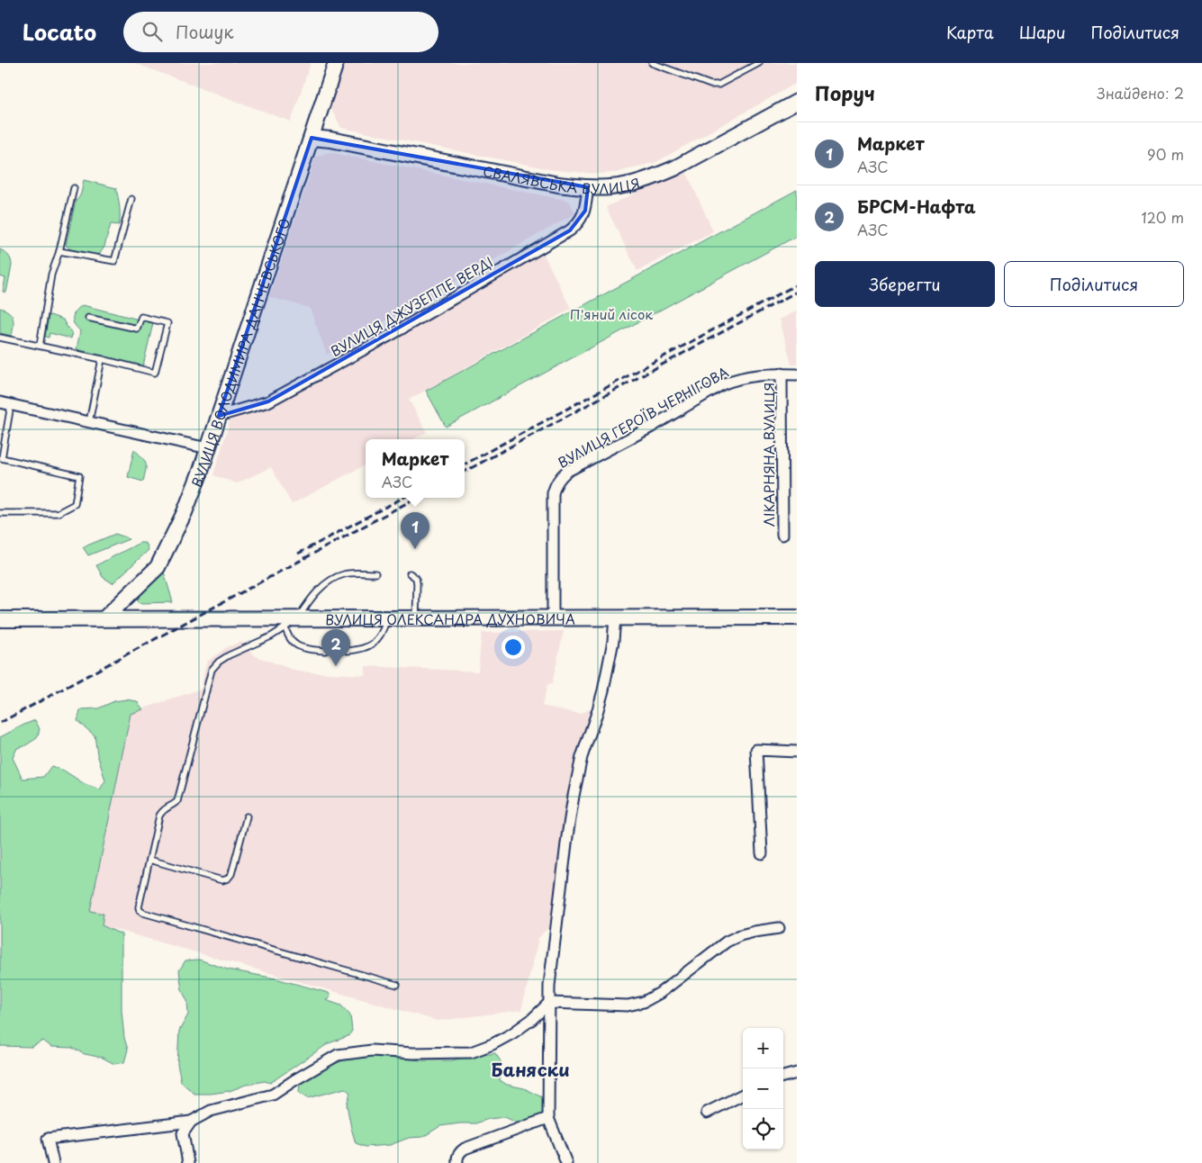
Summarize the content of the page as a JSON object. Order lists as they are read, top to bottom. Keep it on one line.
{"streets":{"street":["СВАЛЯВСЬКА ВУЛИЦЯ","ВУЛИЦЯ ДЖУЗЕППЕ ВЕРДІ","ВУЛИЦЯ ВОЛОДИМИРА ДАНЧЕВСЬКОГО","ВУЛИЦЯ ГЕРОЇВ ЧЕРНІГОВА","ЛІКАРНЯНА ВУЛИЦЯ","ВУЛИЦЯ ОЛЕКСАНДРА ДУХНОВИЧА"]},"crossings":[["СВАЛЯВСЬКА ВУЛИЦЯ","ВУЛИЦЯ ДЖУЗЕППЕ ВЕРДІ"],["СВАЛЯВСЬКА ВУЛИЦЯ","ВУЛИЦЯ ВОЛОДИМИРА ДАНЧЕВСЬКОГО"],["ВУЛИЦЯ ДЖУЗЕППЕ ВЕРДІ","ВУЛИЦЯ ВОЛОДИМИРА ДАНЧЕВСЬКОГО"],["ВУЛИЦЯ ВОЛОДИМИРА ДАНЧЕВСЬКОГО","ВУЛИЦЯ ОЛЕКСАНДРА ДУХНОВИЧА"],["ВУЛИЦЯ ГЕРОЇВ ЧЕРНІГОВА","ЛІКАРНЯНА ВУЛИЦЯ"],["ВУЛИЦЯ ГЕРОЇВ ЧЕРНІГОВА","ВУЛИЦЯ ОЛЕКСАНДРА ДУХНОВИЧА"]],"districts":["Баняски"],"parks":["П'яний лісок"],"page":{"header":"Locato","search":"Пошук","nav":["Карта","Шари","Поділитися"],"heading":["Поруч","Знайдено: 2"],"list":[{"mark":"1","name":"Маркет","note":"АЗС","value":"90 m"},{"mark":"2","name":"БРСМ-Нафта","note":"АЗС","value":"120 m"}],"buttons":["Зберегти","Поділитися"],"popup":["Маркет","АЗС"],"pins":["1","2"],"map_buttons":["+","−"]}}
